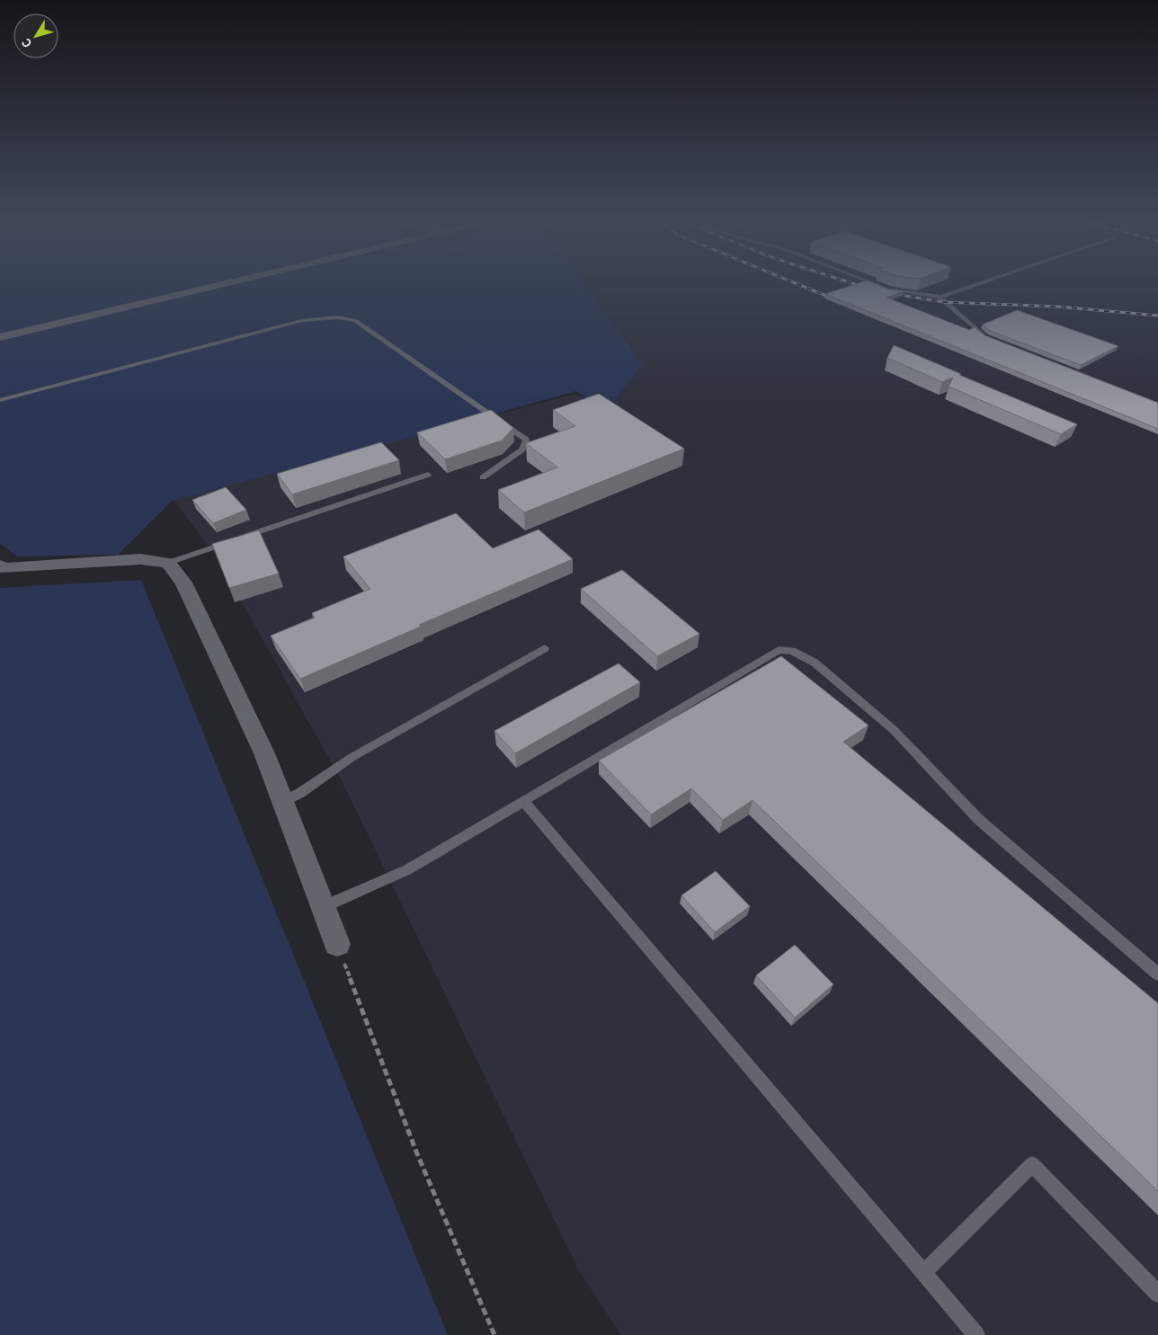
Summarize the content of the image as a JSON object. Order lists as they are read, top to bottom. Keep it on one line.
{"north":"bottom left"}
